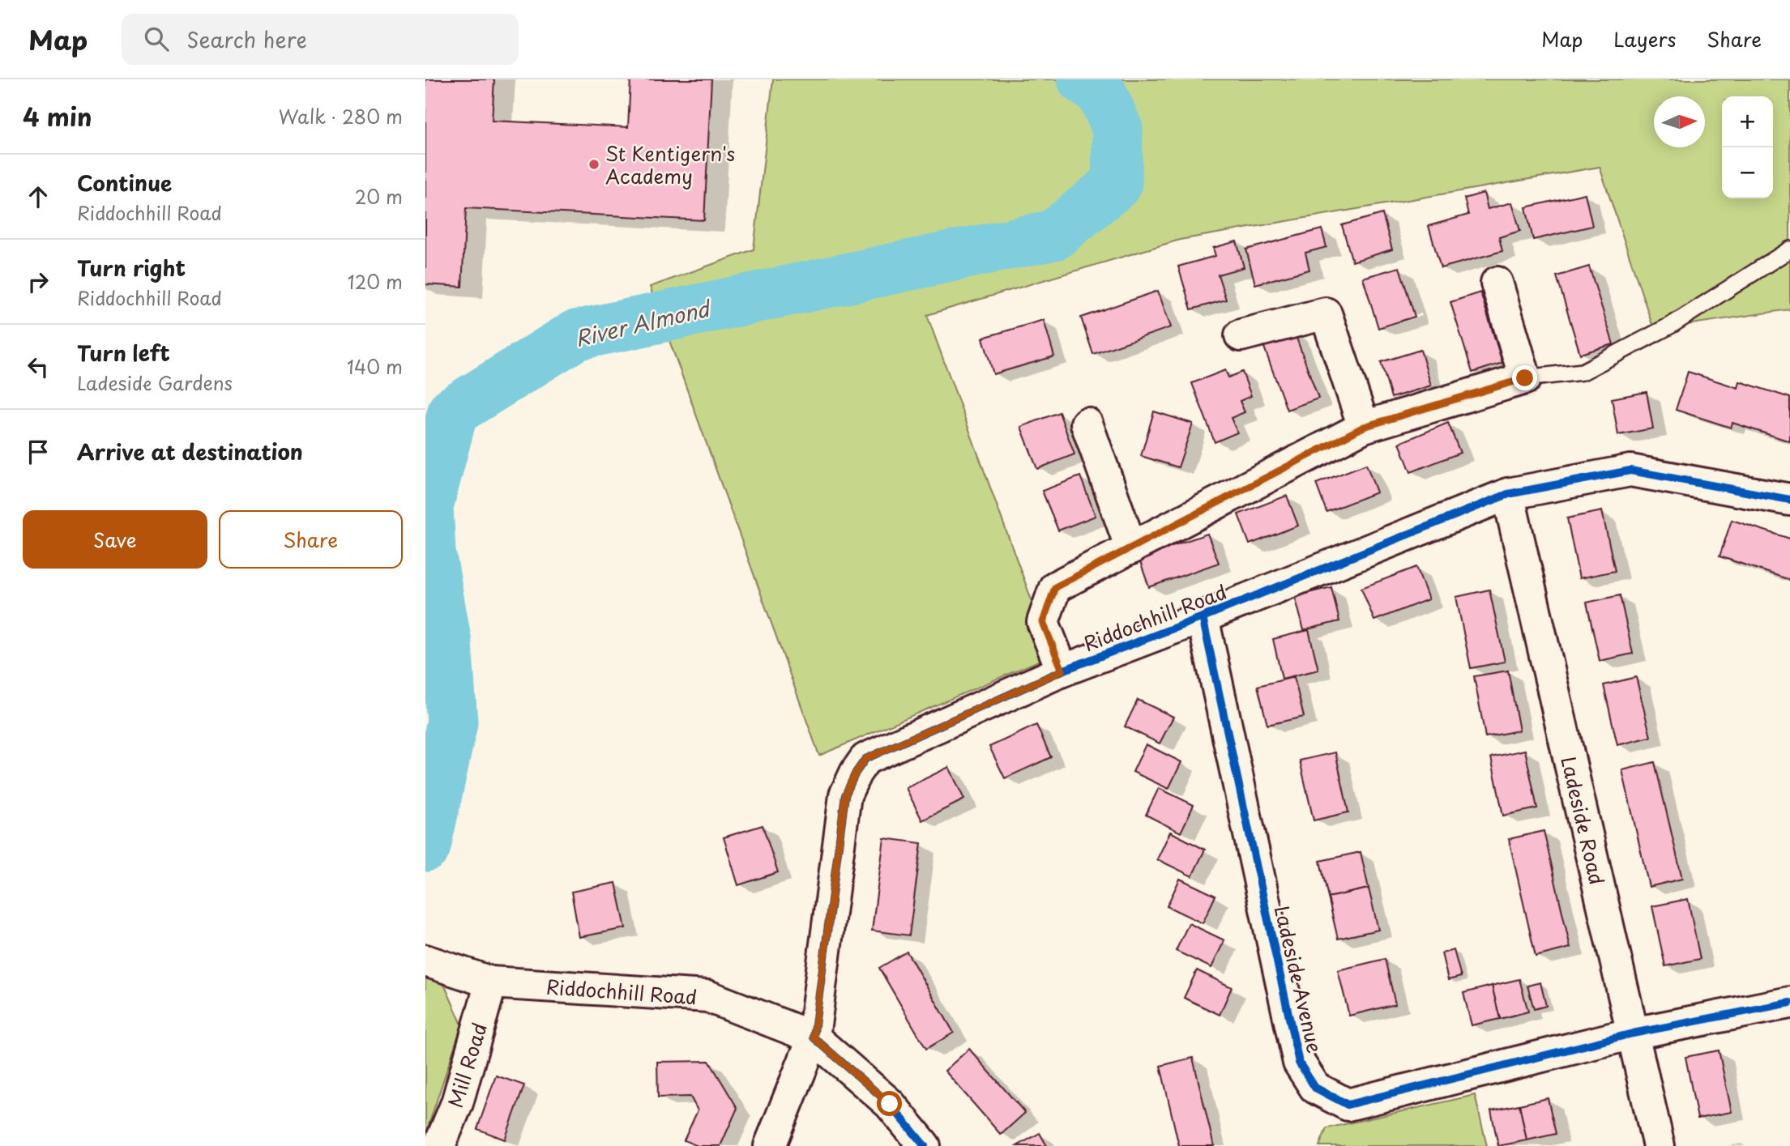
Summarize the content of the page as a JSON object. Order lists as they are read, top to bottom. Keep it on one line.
{"streets":{"street":["Riddochhill Road","Ladeside Road","Ladeside Avenue","Mill Road"]},"crossings":[["Riddochhill Road","Ladeside Road"],["Riddochhill Road","Ladeside Avenue"],["Riddochhill Road","Mill Road"],["Ladeside Road","Ladeside Avenue"]],"water":["River Almond"],"places":["St Kentigern's Academy"],"north":"right","page":{"header":"Map","search":"Search here","nav":["Map","Layers","Share"],"heading":["4 min","Walk · 280 m"],"map_buttons":["+","−"],"list":[["Continue","Riddochhill Road","20 m"],["Turn right","Riddochhill Road","120 m"],["Turn left","Ladeside Gardens","140 m"],"Arrive at destination"],"buttons":["Save","Share"]}}
